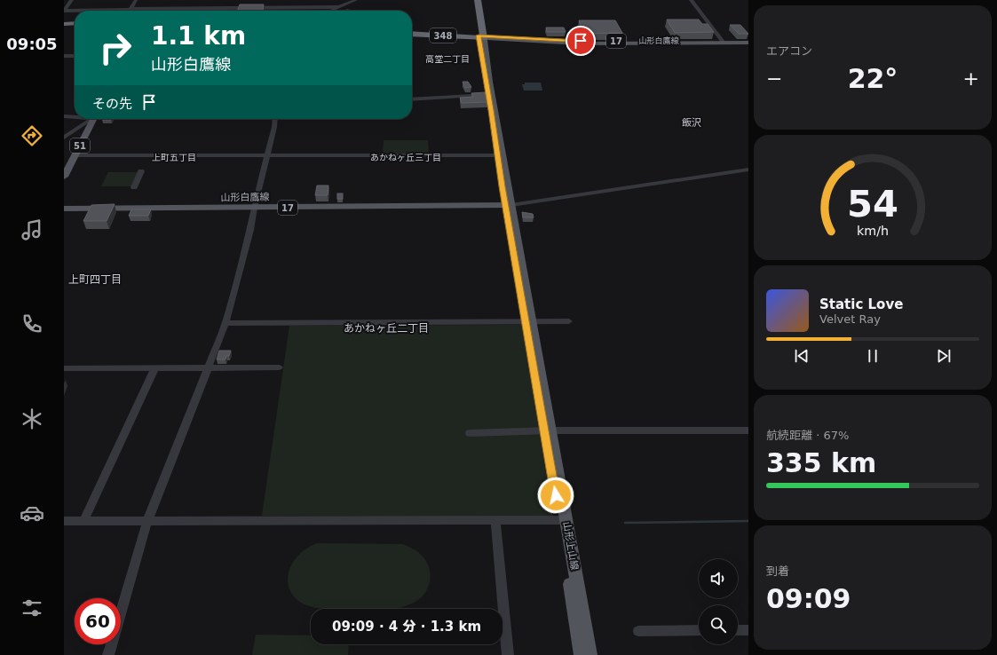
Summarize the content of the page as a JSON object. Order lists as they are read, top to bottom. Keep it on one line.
{"streets":{"highway":["348"],"main road":["17","山形白鷹線","51","山形上山線"]},"crossings":[["348","山形白鷹線"],["348","山形上山線"],["山形白鷹線","山形上山線"]],"districts":["高堂二丁目","飯沢","上町五丁目","あかねヶ丘三丁目","上町四丁目","あかねヶ丘二丁目"],"page":{"tabs":"09:05","tile":["エアコン",["航続距離 · 67%","335 km"],["到着","09:09"]],"turn":["1.1 km","山形白鷹線"],"heat":["−","22°","+"],"then":"その先","song":["Static Love","Velvet Ray"],"limit":"60","trip":"09:09 · 4 分 · 1.3 km","gauge":["54","km/h"]}}
